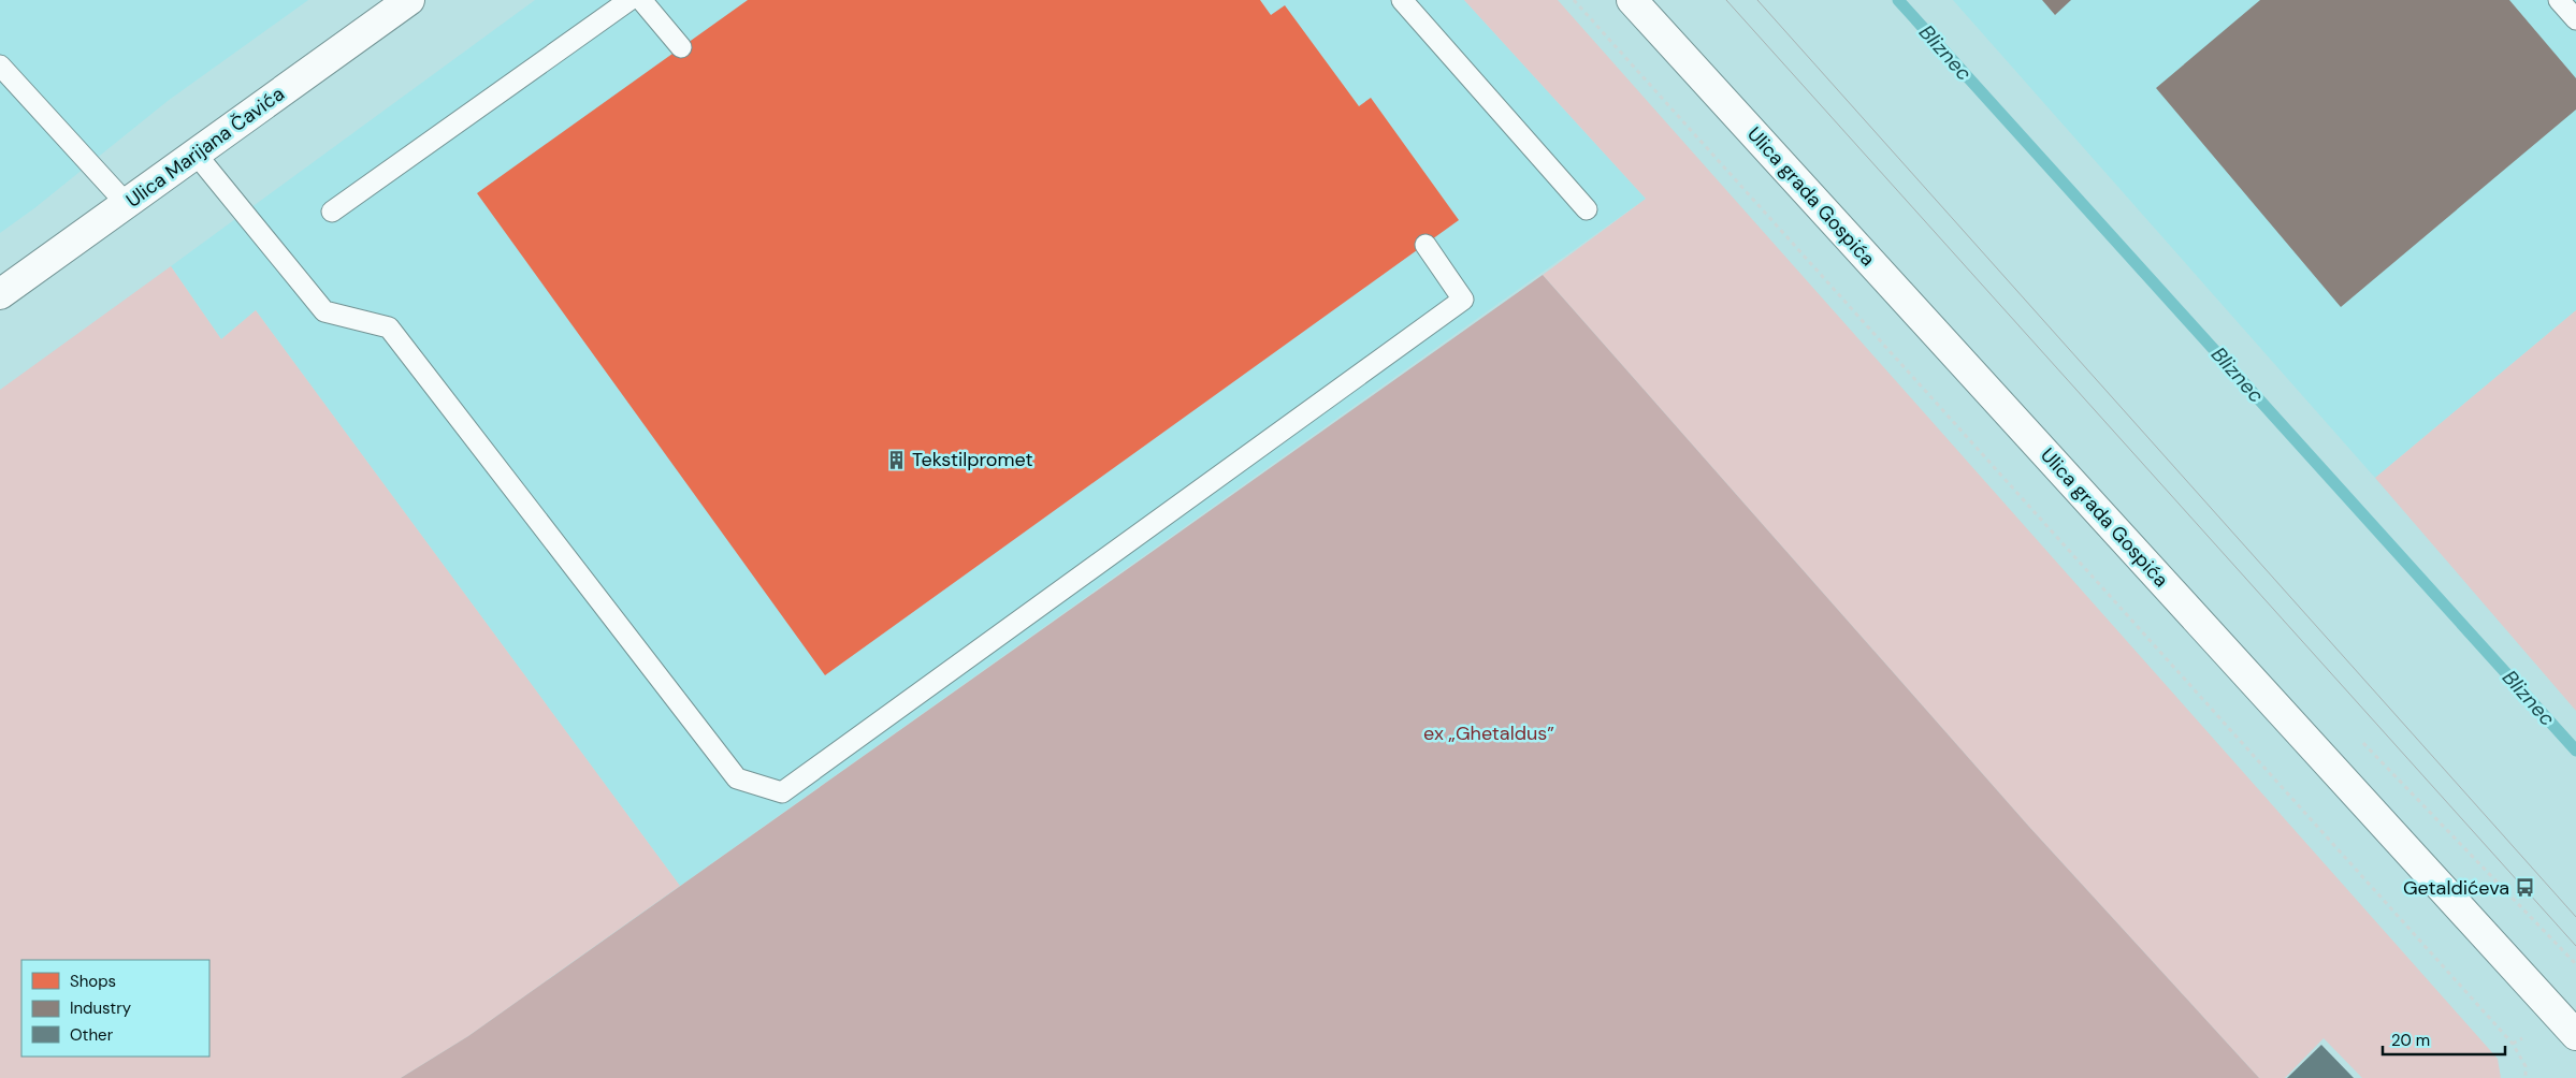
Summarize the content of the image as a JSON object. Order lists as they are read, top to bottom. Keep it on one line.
{"streets":{"street":["Ulica Marijana Čavića","Ulica grada Gospića"]},"water":["Bliznec"],"parks":["ex „Ghetaldus”"],"places":{"building":["Tekstilpromet"],"bus stop":["Getaldićeva"]},"legend":["Shops","Industry","Other"],"scale_bar":"20 m"}
